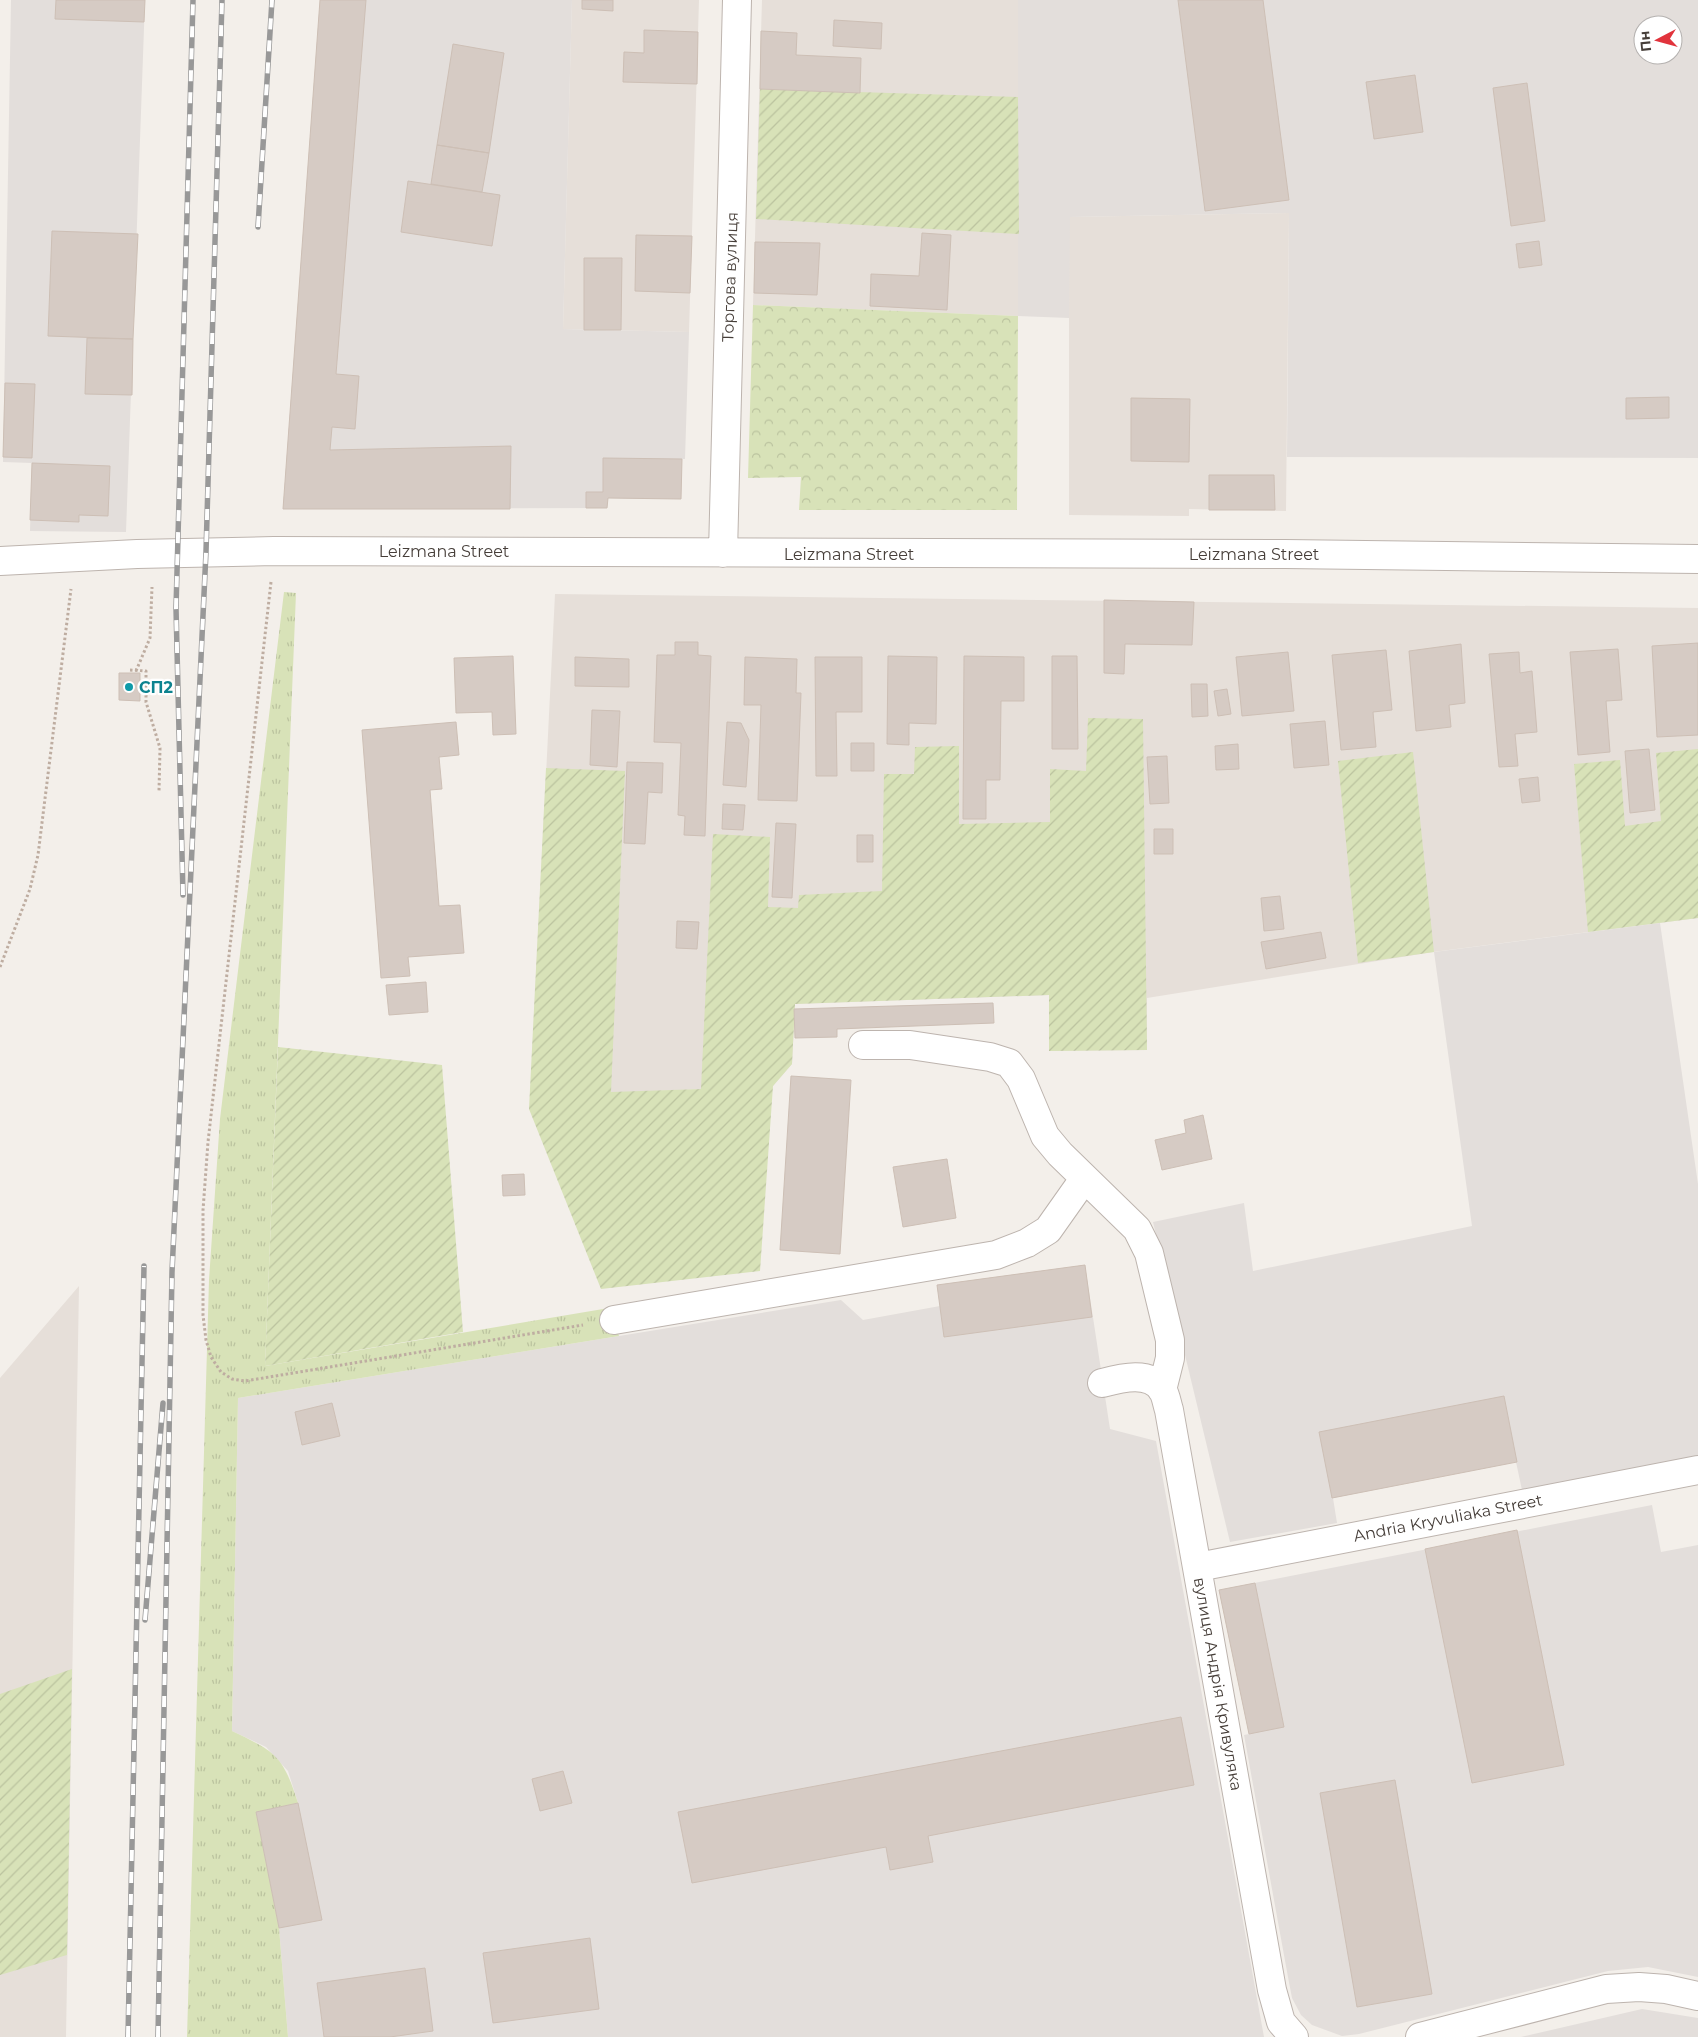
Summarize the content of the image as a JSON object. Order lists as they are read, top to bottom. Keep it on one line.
{"streets":{"street":["Торгова вулиця","Leizmana Street","Andria Kryvuliaka Street","вулиця Андрія Кривуляка"]},"crossings":[["Торгова вулиця","Leizmana Street"],["Andria Kryvuliaka Street","вулиця Андрія Кривуляка"]],"places":["СП2"],"north":"left"}
